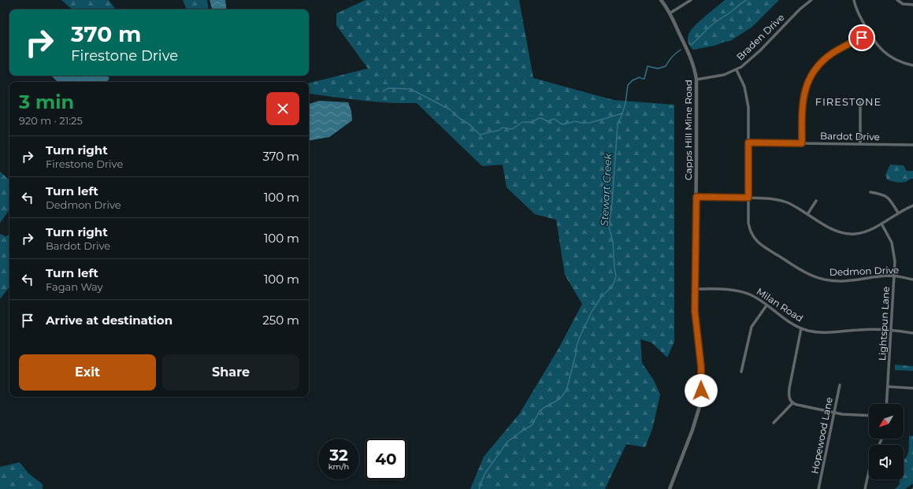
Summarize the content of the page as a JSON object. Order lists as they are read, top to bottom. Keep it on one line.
{"streets":{"street":["Braden Drive","Capps Hill Mine Road","Bardot Drive","Dedmon Drive","Milan Road","Lightspun Lane","Hopewood Lane"]},"crossings":[["Braden Drive","Capps Hill Mine Road"],["Braden Drive","Dedmon Drive"],["Capps Hill Mine Road","Milan Road"],["Bardot Drive","Dedmon Drive"],["Dedmon Drive","Lightspun Lane"],["Milan Road","Lightspun Lane"]],"districts":["FIRESTONE"],"water":["Stewart Creek"],"north":"bottom left","page":{"turn":["370 m","Firestone Drive"],"heading":["3 min","920 m · 21:25"],"list":[{"name":"Turn right","note":"Firestone Drive","value":"370 m"},{"name":"Turn left","note":"Dedmon Drive","value":"100 m"},{"name":"Turn right","note":"Bardot Drive","value":"100 m"},{"name":"Turn left","note":"Fagan Way","value":"100 m"},{"name":"Arrive at destination","value":"250 m"}],"buttons":["Exit","Share"],"speed":"32 km/h","limit":"40"}}
